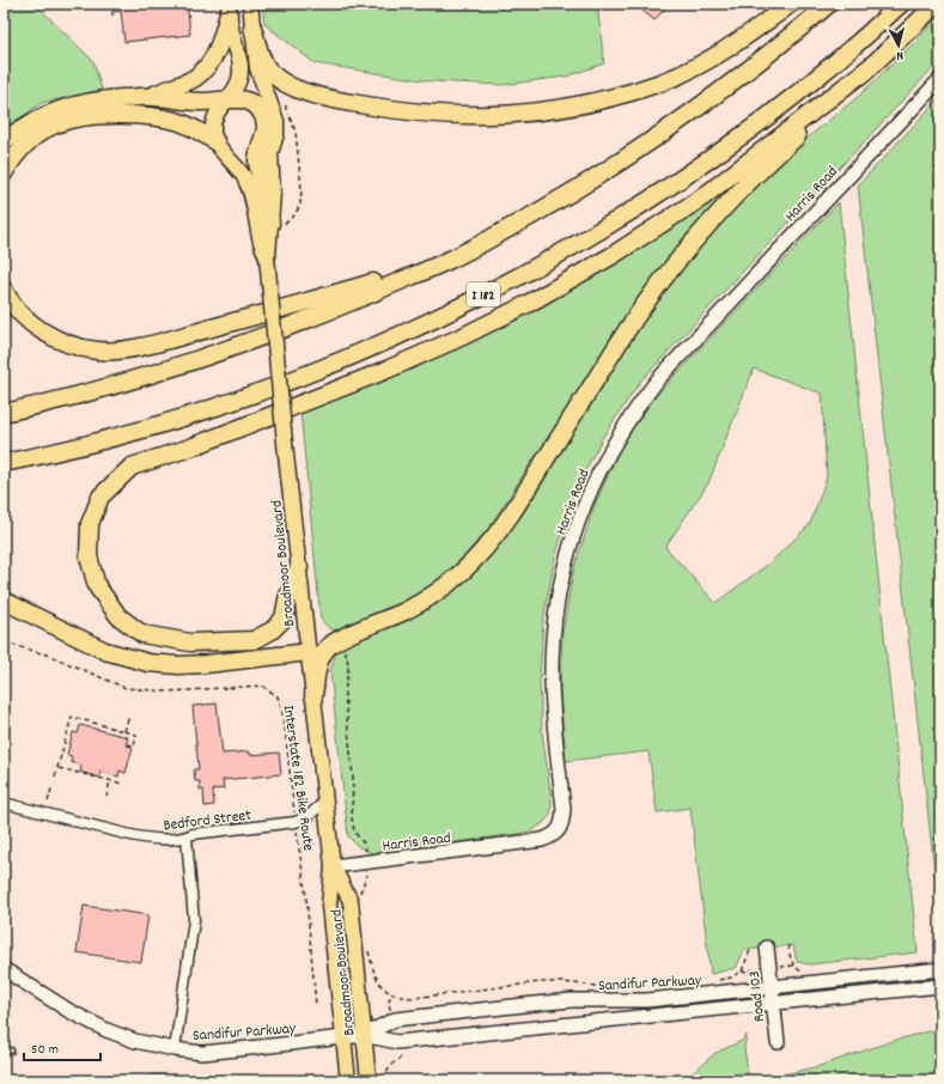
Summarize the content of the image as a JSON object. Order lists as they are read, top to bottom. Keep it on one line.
{"streets":{"highway":["I 182"],"main road":["Harris Road","Broadmoor Boulevard","Sandifur Parkway","Road 103"],"street":["Bedford Street"],"path":["Interstate 182 Bike Route"]},"crossings":[["Harris Road","Broadmoor Boulevard"],["Broadmoor Boulevard","Bedford Street"],["Broadmoor Boulevard","Sandifur Parkway"],["Interstate 182 Bike Route","Bedford Street"],["Sandifur Parkway","Road 103"]],"scale_bar":"50 m","north":"bottom"}
